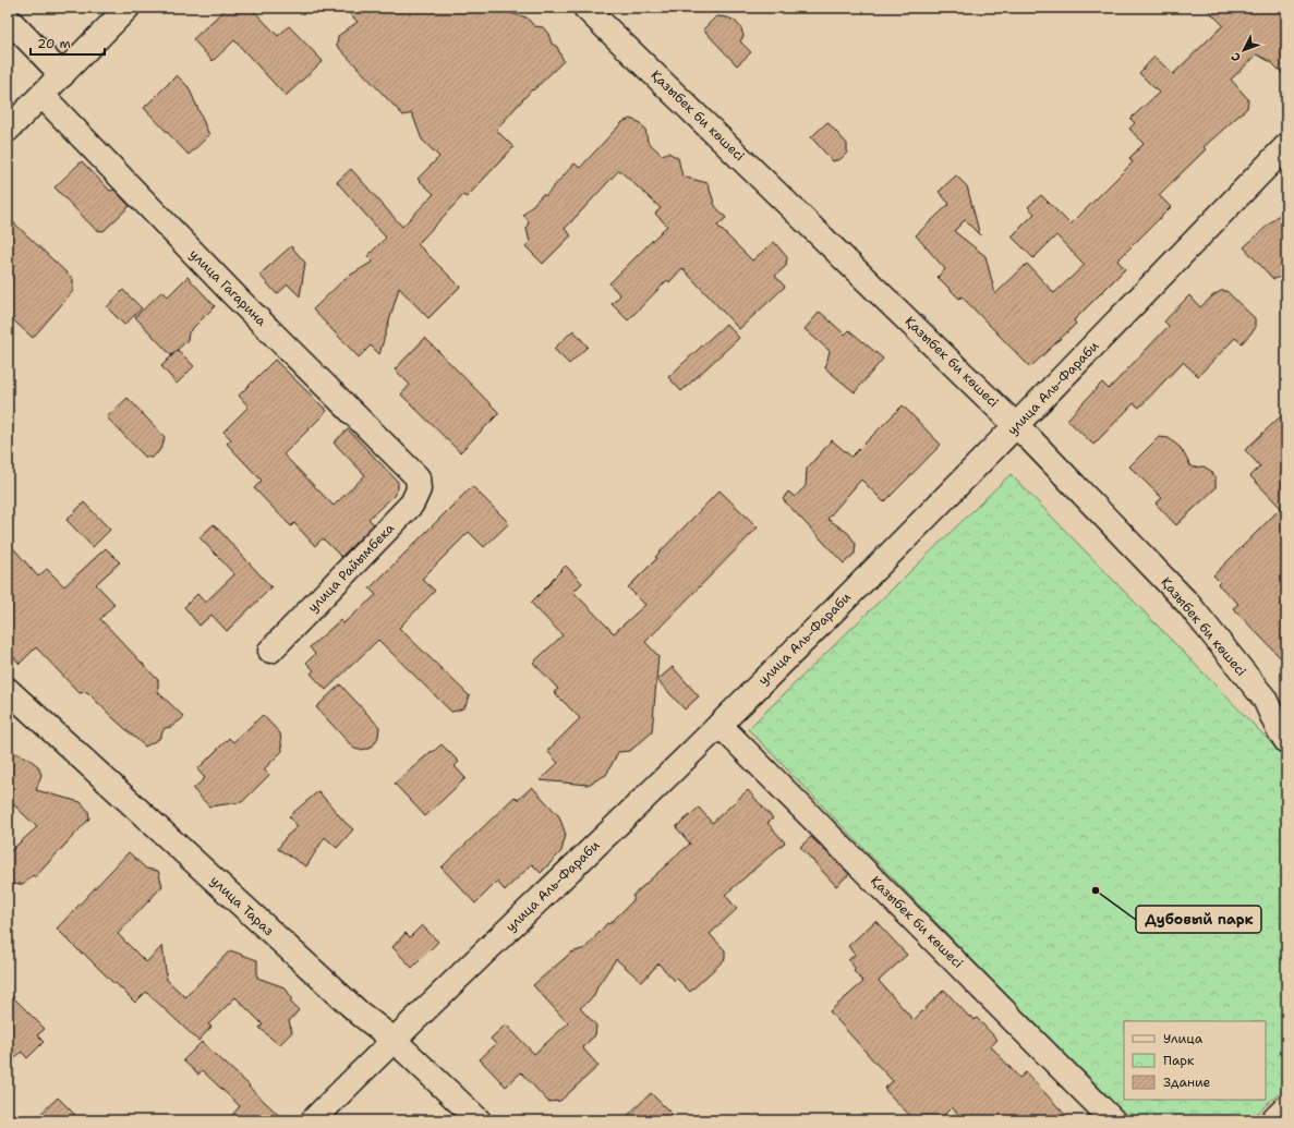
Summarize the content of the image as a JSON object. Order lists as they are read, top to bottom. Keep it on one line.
{"streets":{"street":["Қазыбек би көшесі","улица Гагарина","улица Аль-Фараби","улица Райымбека","улица Тараз"]},"crossings":[["Қазыбек би көшесі","улица Аль-Фараби"],["улица Гагарина","улица Райымбека"],["улица Аль-Фараби","улица Тараз"]],"places":["Дубовый парк"],"legend":["Улица","Парк","Здание"],"scale_bar":"20 m","north":"bottom left"}
